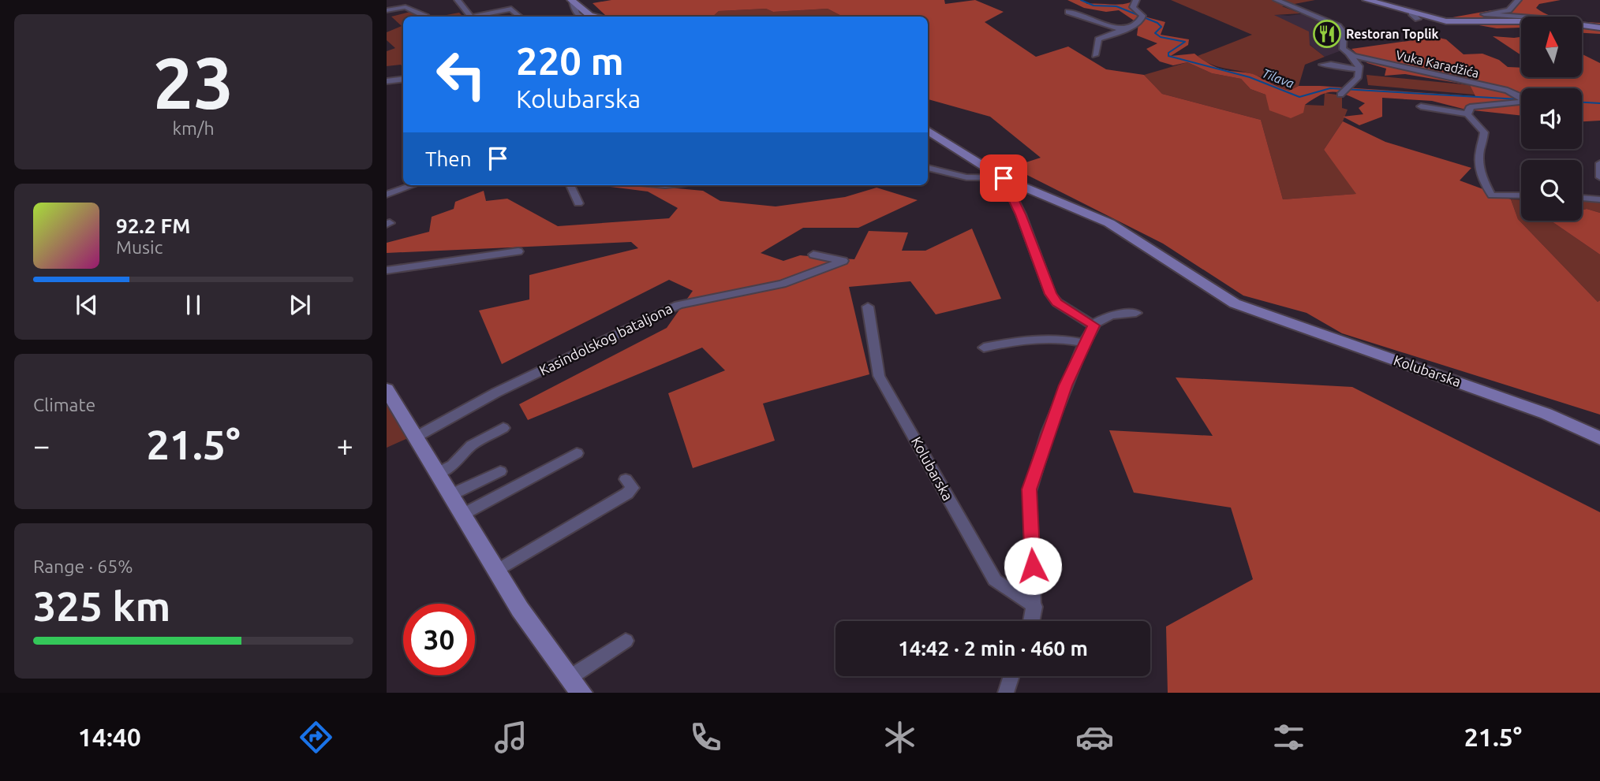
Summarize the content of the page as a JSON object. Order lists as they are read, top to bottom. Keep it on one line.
{"streets":{"main road":["Kolubarska"],"street":["Vuka Karadžića","Kasindolskog bataljona"]},"water":["Tilava"],"places":{"restaurant":["Restoran Toplik"]},"north":"top","page":{"tile":[["23","km/h"],"Climate",["Range · 65%","325 km"]],"turn":["220 m","Kolubarska"],"then":"Then","song":["92.2 FM","Music"],"heat":["−","21.5°","+"],"limit":"30","trip":"14:42 · 2 min · 460 m","tabs":["14:40","21.5°"]}}
